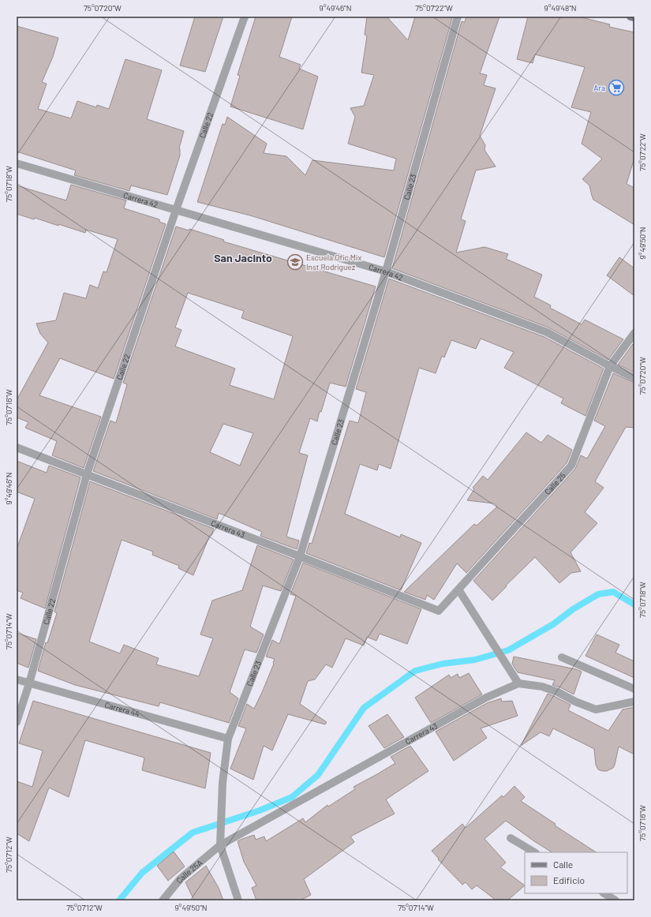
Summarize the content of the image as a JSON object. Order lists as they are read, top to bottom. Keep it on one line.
{"streets":{"street":["Calle 22","Calle 23","Carrera 42","Calle 25","Carrera 43","Carrera 44","Calle 25A"]},"crossings":[["Calle 22","Carrera 42"],["Calle 22","Carrera 43"],["Calle 22","Carrera 44"],["Calle 23","Carrera 42"],["Calle 23","Carrera 43"],["Calle 23","Carrera 44"],["Calle 23","Calle 25A"],["Carrera 42","Calle 25"],["Calle 25","Carrera 43"],["Carrera 43","Calle 25A"]],"districts":["San Jacinto"],"places":{"supermarket":["Ara"],"school or university":["Escuela Ofic Mix Inst Rodriguez"]},"legend":["Calle","Edificio"],"coordinates":["75°07'20\"W","9°49'46\"N","75°07'22\"W","9°49'48\"N","75°07'18\"W","9°49'50\"N","75°07'16\"W","75°07'14\"W","75°07'12\"W"]}
